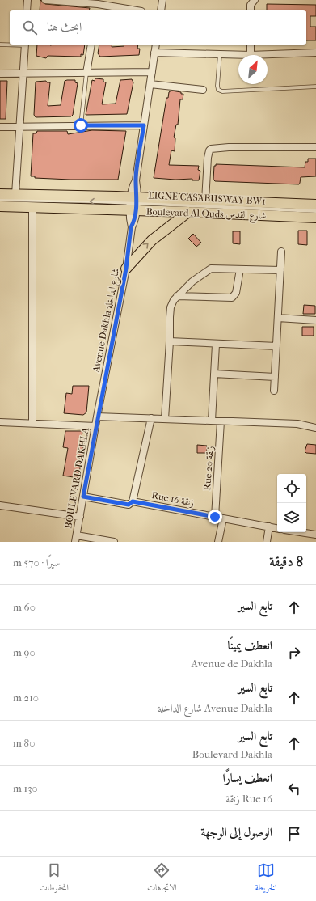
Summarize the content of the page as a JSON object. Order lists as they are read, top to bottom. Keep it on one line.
{"streets":{"main road":["Boulevard Al Quds شارع القدس"],"street":["Avenue Dakhla شارع الداخلة","Rue 20 زنقة","BOULEVARD DAKHLA","Rue 16 زنقة"],"lane":["LIGNE CASABUSWAY BW1"]},"crossings":[["LIGNE CASABUSWAY BW1","Boulevard Al Quds شارع القدس"],["LIGNE CASABUSWAY BW1","Avenue Dakhla شارع الداخلة"],["Boulevard Al Quds شارع القدس","Avenue Dakhla شارع الداخلة"],["Avenue Dakhla شارع الداخلة","BOULEVARD DAKHLA"],["Rue 20 زنقة","Rue 16 زنقة"],["BOULEVARD DAKHLA","Rue 16 زنقة"]],"north":"top right","page":{"search":"ابحث هنا","heading":["8 دقيقة","سيرًا · 570 m"],"list":[["تابع السير","60 m"],["انعطف يمينًا","Avenue de Dakhla","90 m"],["تابع السير","Avenue Dakhla شارع الداخلة","210 m"],["تابع السير","Boulevard Dakhla","80 m"],["انعطف يسارًا","Rue 16 زنقة","130 m"],"الوصول إلى الوجهة"],"nav":["الخريطة","الاتجاهات","المحفوظات"]}}
